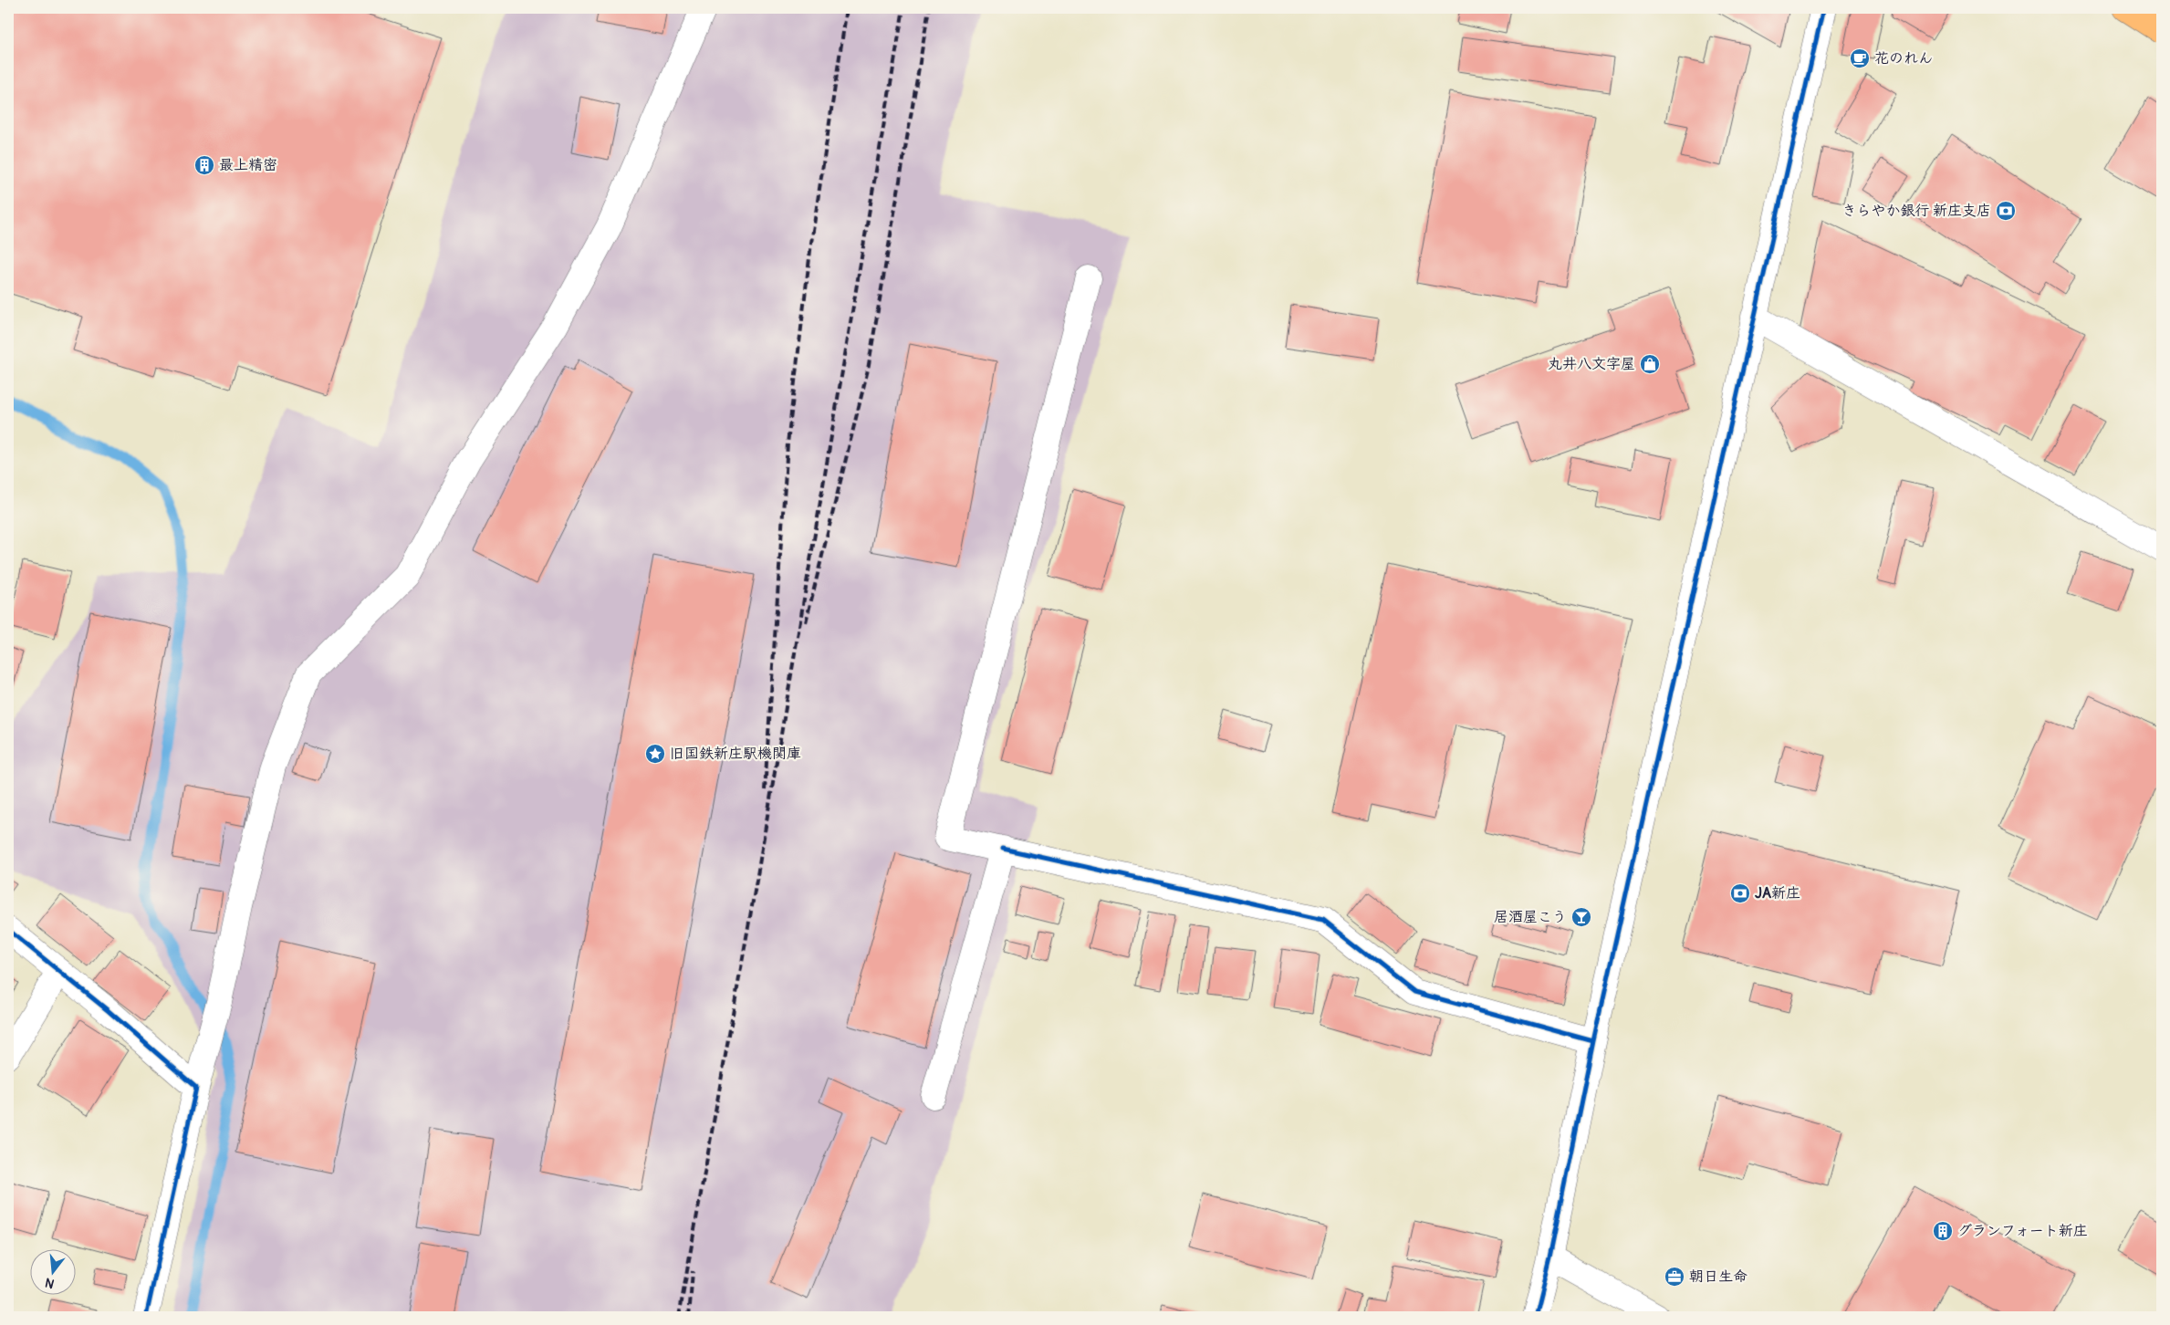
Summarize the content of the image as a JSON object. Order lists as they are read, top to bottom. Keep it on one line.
{"places":{"cafe":["花のれん"],"building":["最上精密","グランフォート新庄"],"bank":["きらやか銀行 新庄支店","JA新庄"],"shop":["丸井八文字屋"],"place":["旧国鉄新庄駅機関庫"],"bar":["居酒屋こう"],"office":["朝日生命"]},"north":"bottom"}
